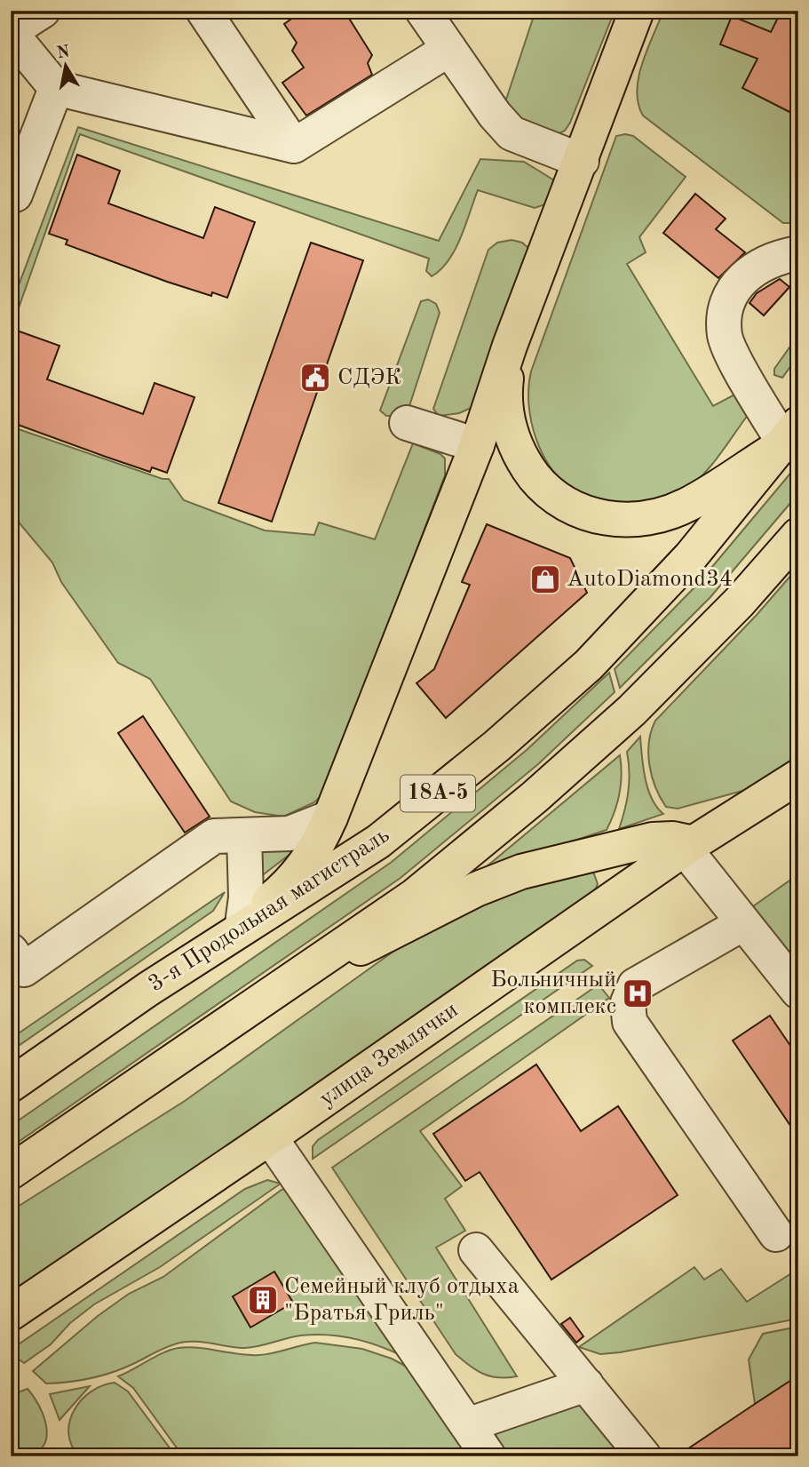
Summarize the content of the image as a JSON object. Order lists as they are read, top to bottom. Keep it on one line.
{"streets":{"main road":["18А-5","3-я Продольная магистраль","улица Землячки"]},"places":{"public building":["СДЭК"],"shop":["AutoDiamond34"],"hospital":["Больничный комплекс"],"building":["Семейный клуб отдыха \"Братья Гриль\""]},"north":"top"}
